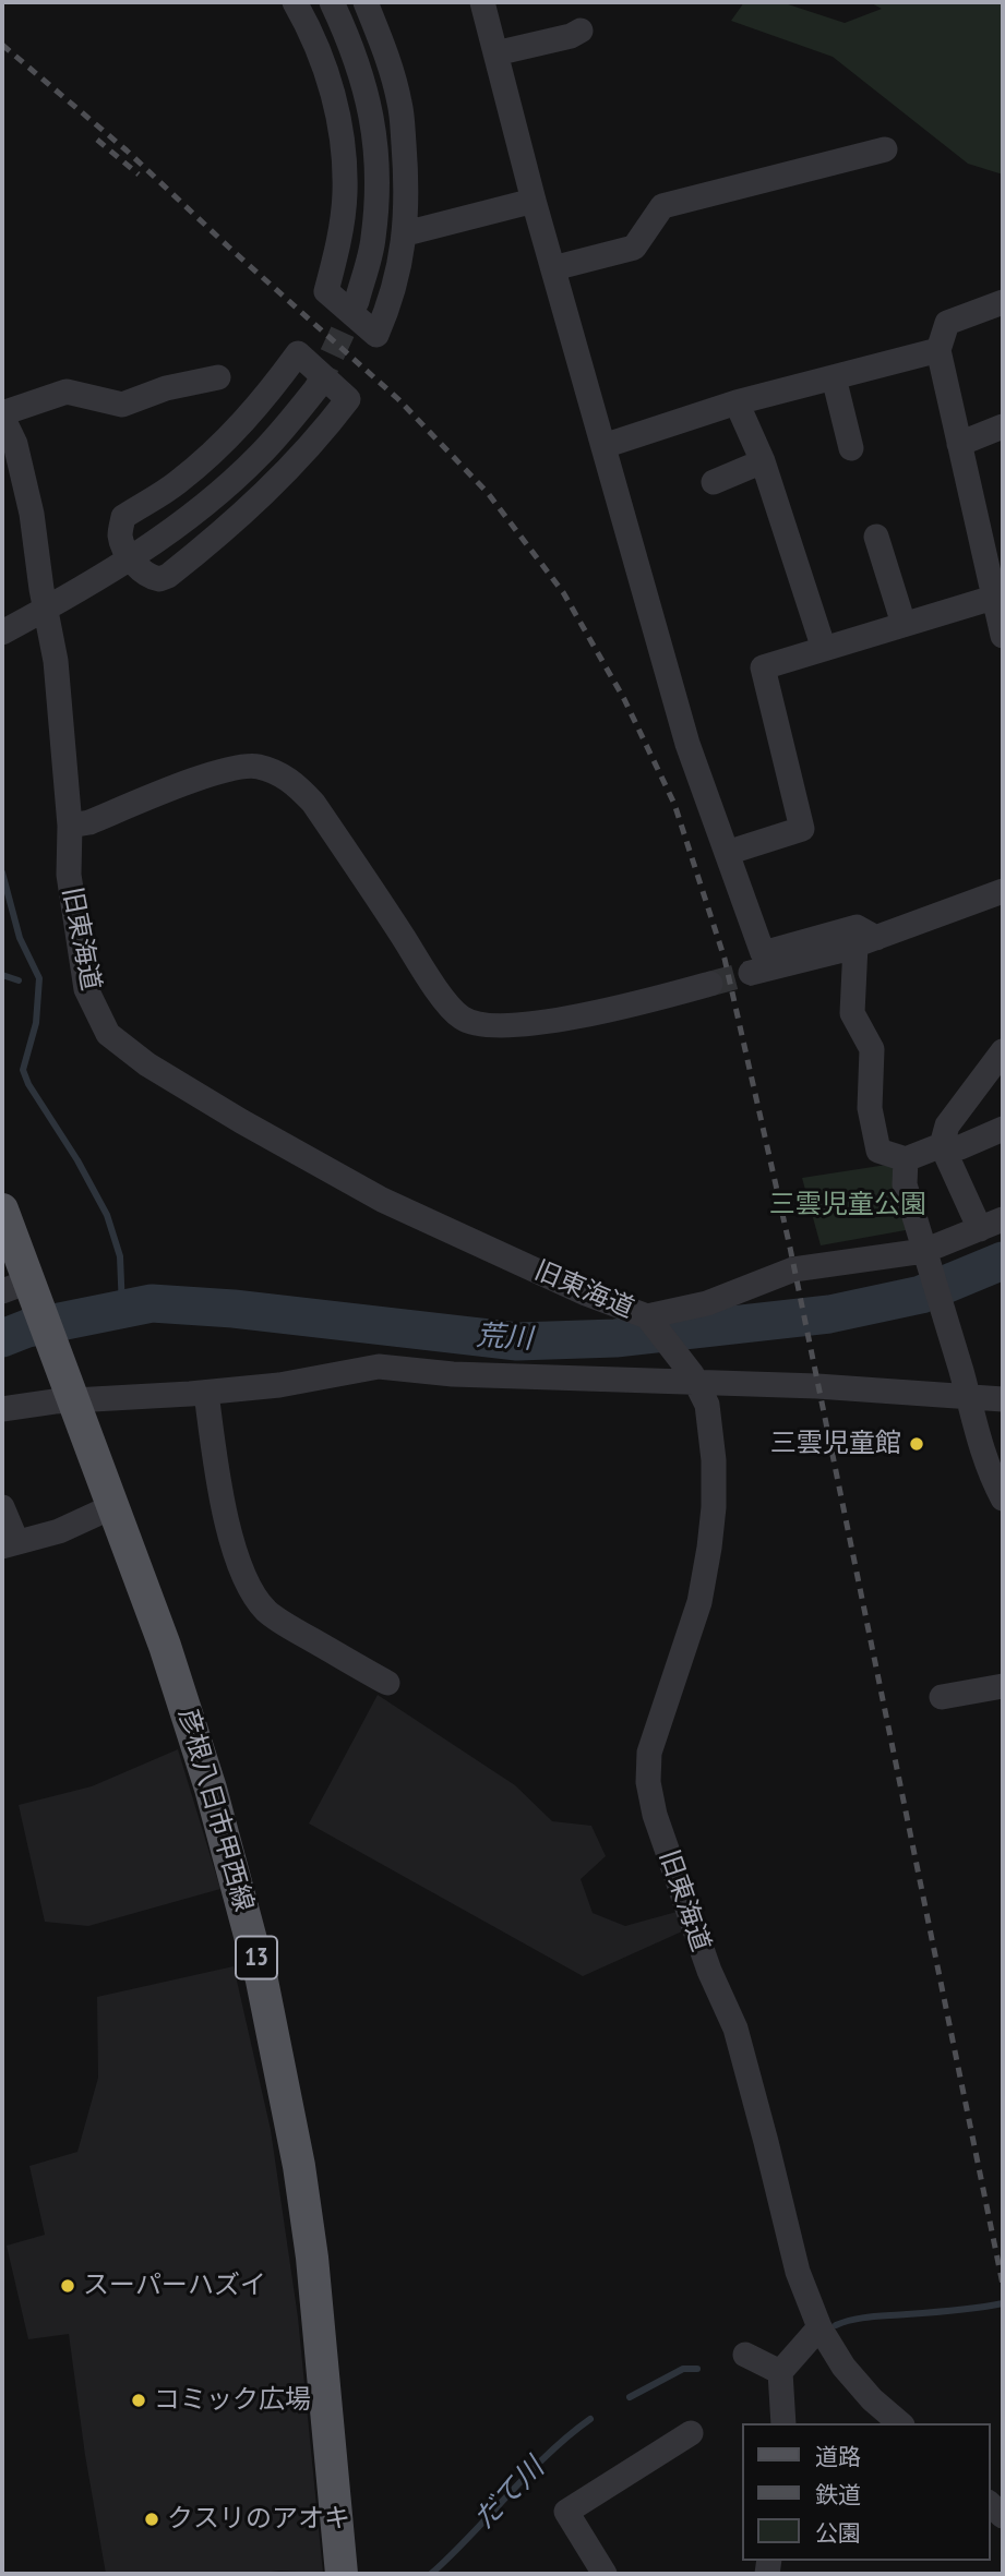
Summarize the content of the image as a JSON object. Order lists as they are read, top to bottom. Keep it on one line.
{"streets":{"main road":["彦根八日市甲西線","13"],"street":["旧東海道"]},"water":["荒川","だて川"],"parks":["三雲児童公園"],"places":["三雲児童館","スーパーハズイ","コミック広場","クスリのアオキ"],"legend":["道路","鉄道","公園"]}
